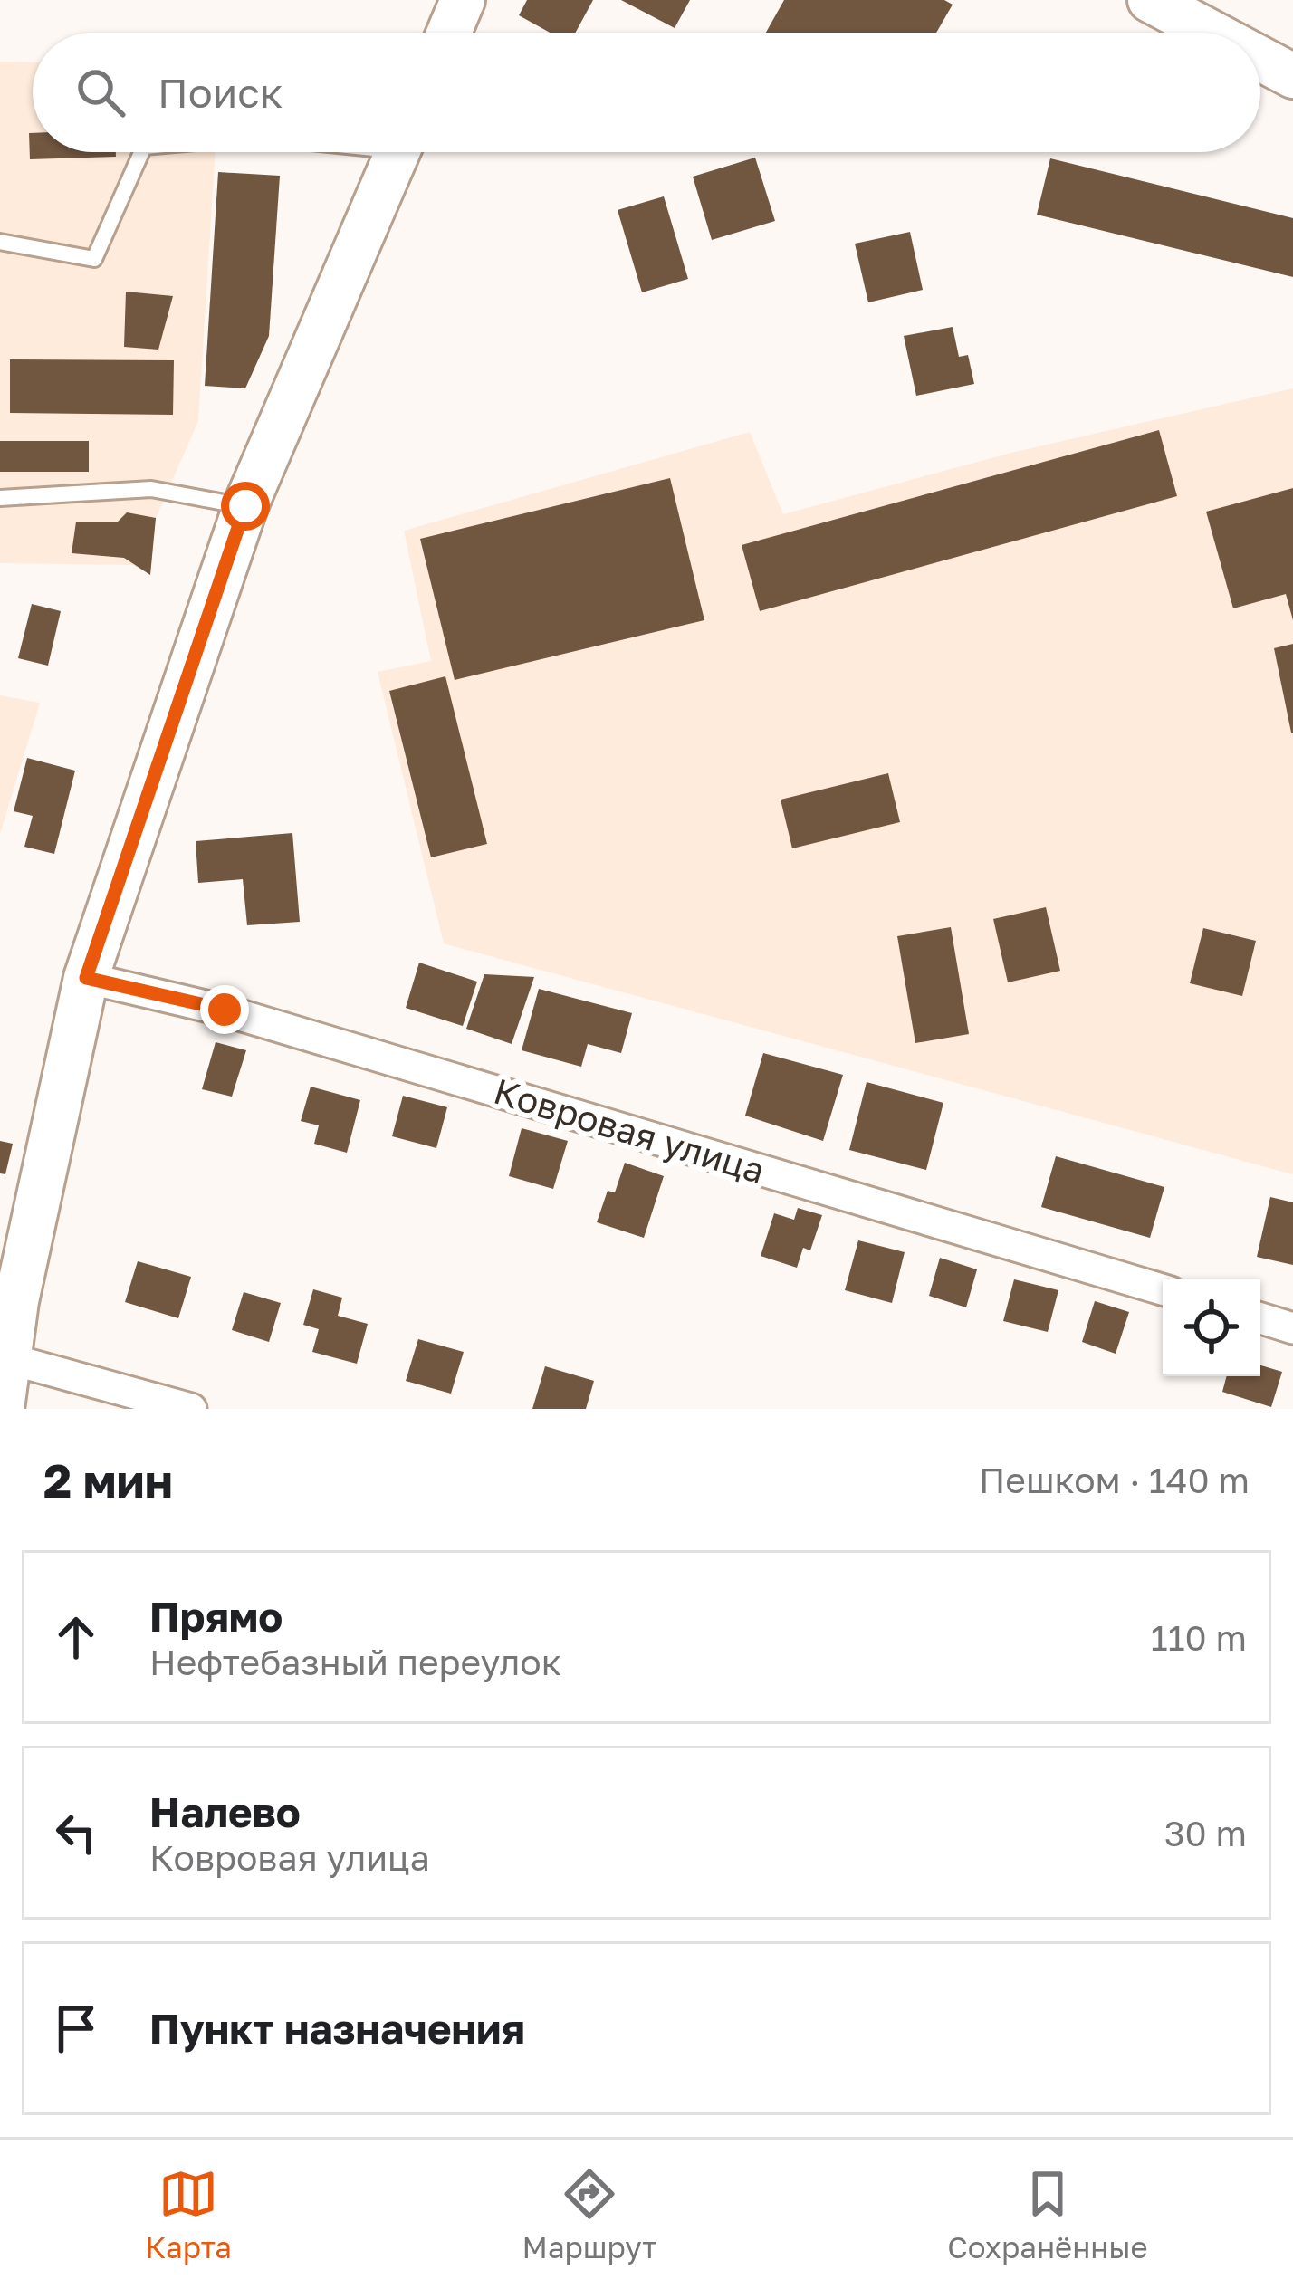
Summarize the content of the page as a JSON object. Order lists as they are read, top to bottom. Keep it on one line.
{"streets":{"street":["Ковровая улица"]},"page":{"search":"Поиск","heading":["2 мин","Пешком · 140 m"],"list":[["Прямо","Нефтебазный переулок","110 m"],["Налево","Ковровая улица","30 m"],"Пункт назначения"],"nav":["Карта","Маршрут","Сохранённые"]}}
